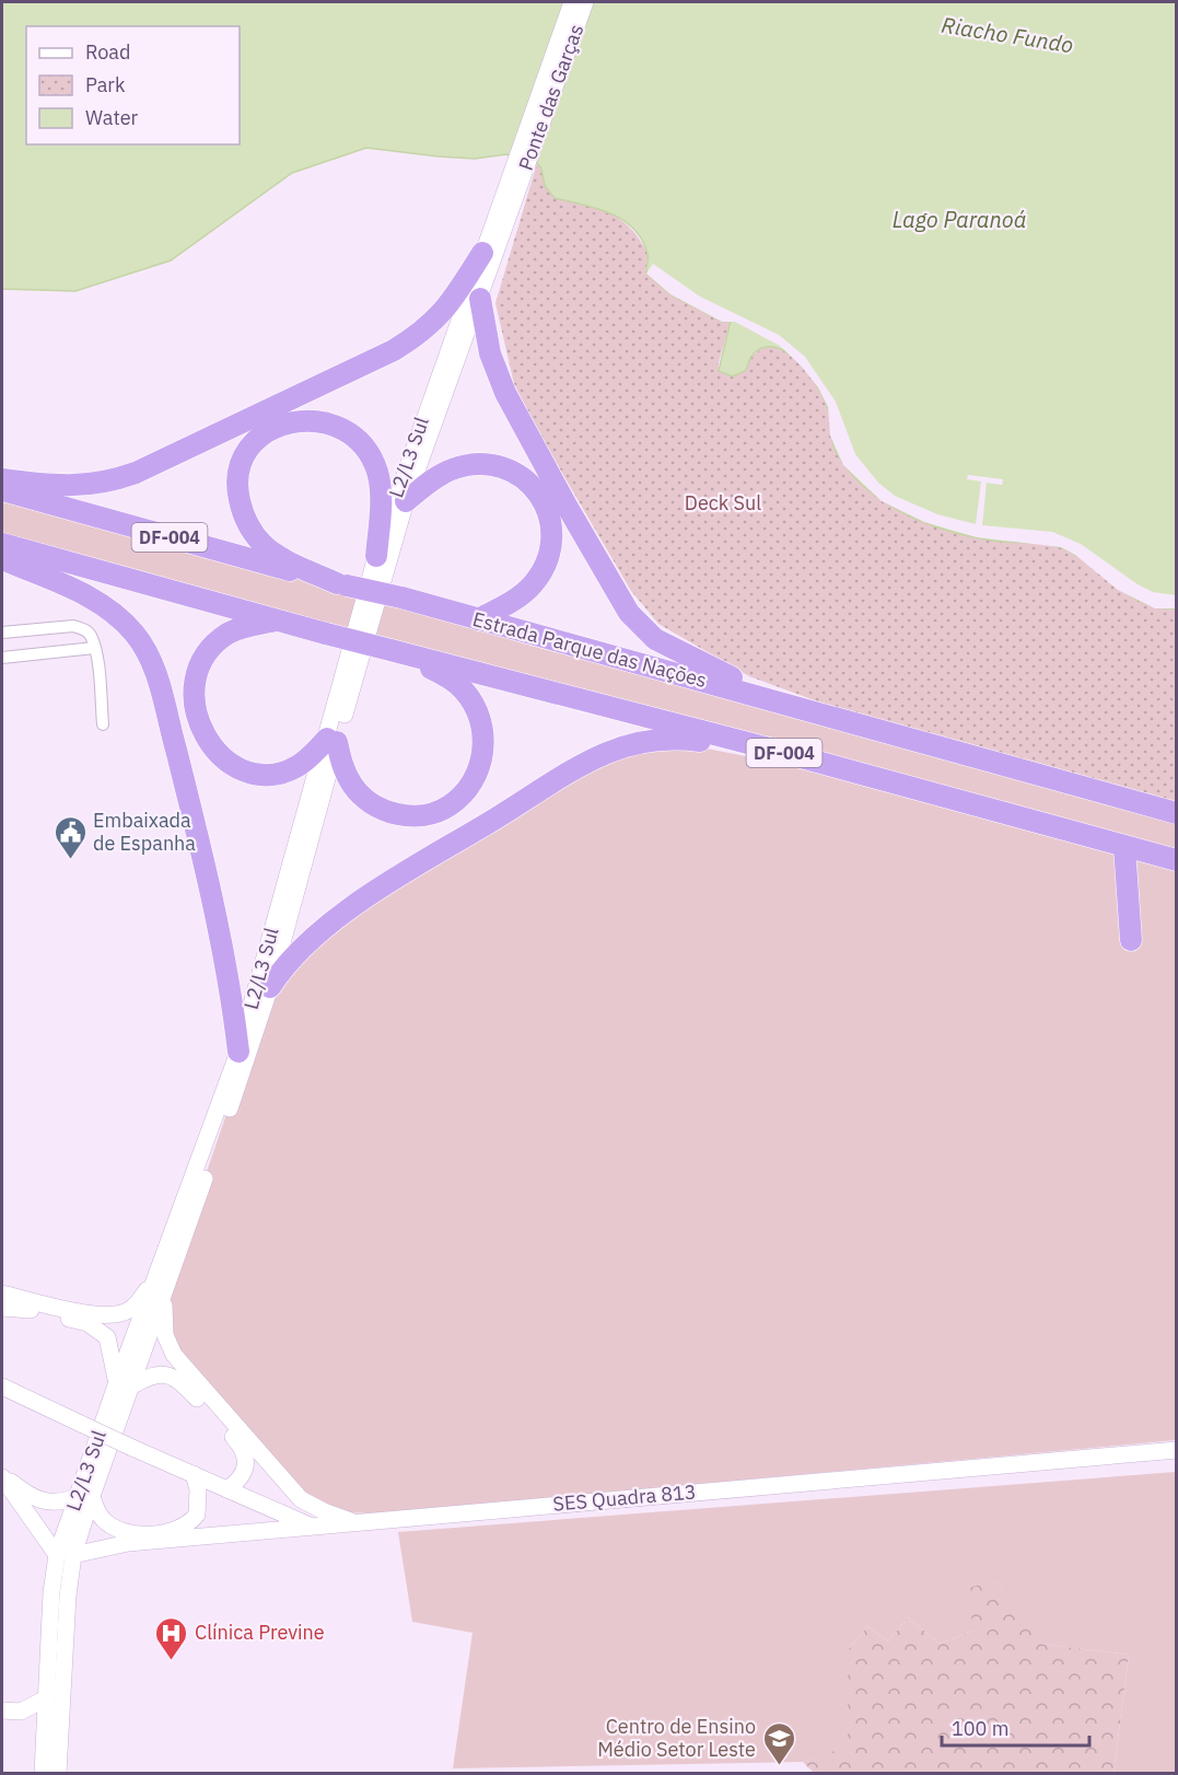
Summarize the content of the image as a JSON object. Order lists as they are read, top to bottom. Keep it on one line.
{"streets":{"highway":["DF-004","Estrada Parque das Nações"],"main road":["Ponte das Garças","L2/L3 Sul","SES Quadra 813"]},"crossings":[["Ponte das Garças","L2/L3 Sul"],["L2/L3 Sul","SES Quadra 813"]],"water":["Riacho Fundo","Lago Paranoá"],"parks":["Deck Sul"],"places":{"public building":["Embaixada de Espanha"],"hospital":["Clínica Previne"],"school or university":["Centro de Ensino Médio Setor Leste"]},"legend":["Road","Park","Water"],"scale_bar":"100 m"}
